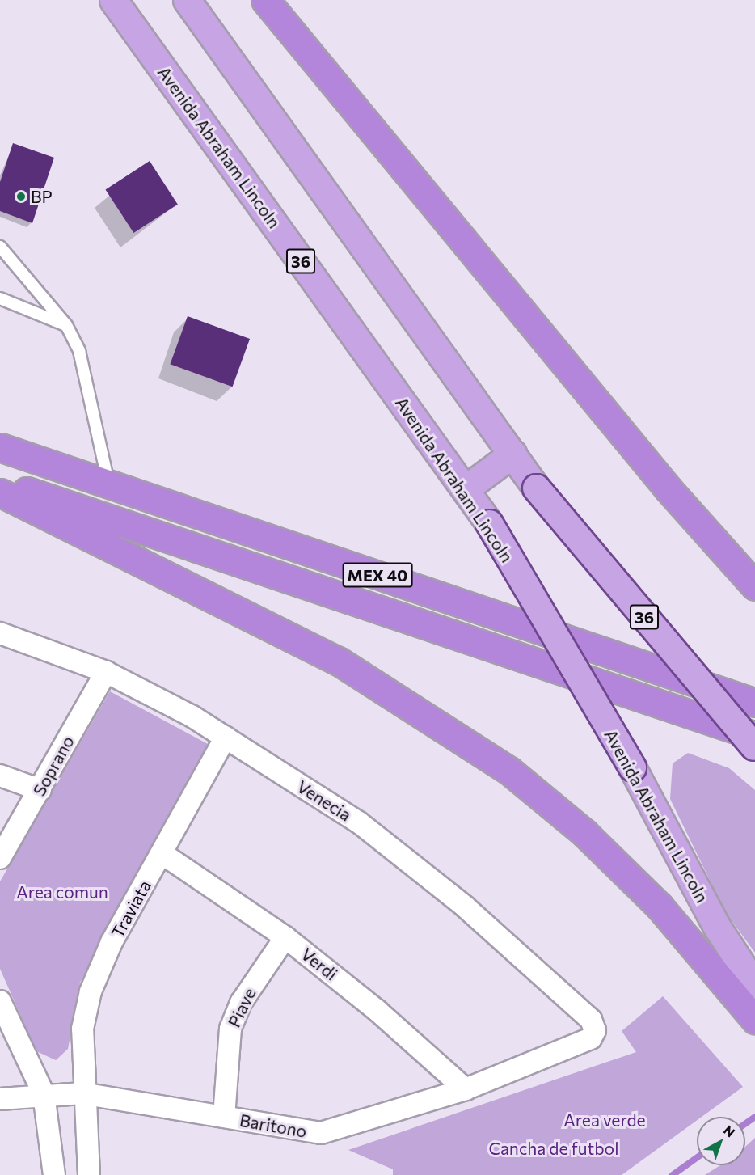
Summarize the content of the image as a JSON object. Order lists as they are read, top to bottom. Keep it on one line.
{"streets":{"highway":["MEX 40"],"main road":["Avenida Abraham Lincoln","36"],"street":["Soprano","Venecia","Traviata","Verdi","Piave","Baritono"]},"crossings":[["36","MEX 40"],["Soprano","Venecia"],["Venecia","Traviata"],["Venecia","Baritono"],["Traviata","Verdi"],["Traviata","Baritono"],["Verdi","Piave"],["Verdi","Baritono"],["Piave","Baritono"]],"parks":["Area comun","Area verde","Cancha de futbol"],"places":["BP"],"north":"top right"}
